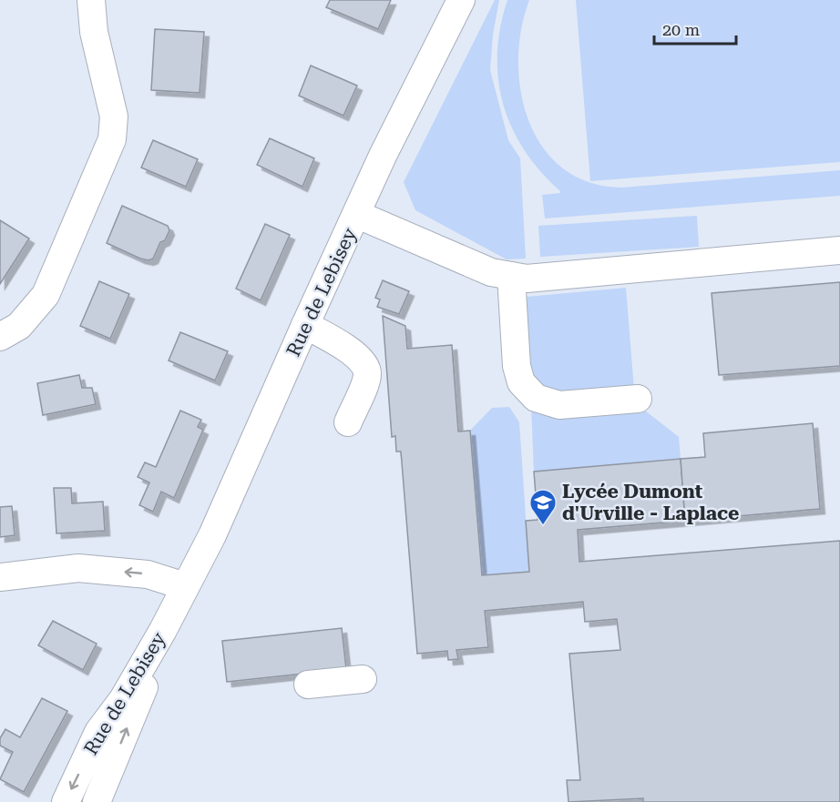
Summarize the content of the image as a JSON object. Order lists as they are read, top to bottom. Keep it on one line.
{"streets":{"street":["Rue de Lebisey"]},"places":{"school or university":["Lycée Dumont d'Urville - Laplace"]},"scale_bar":"20 m"}
